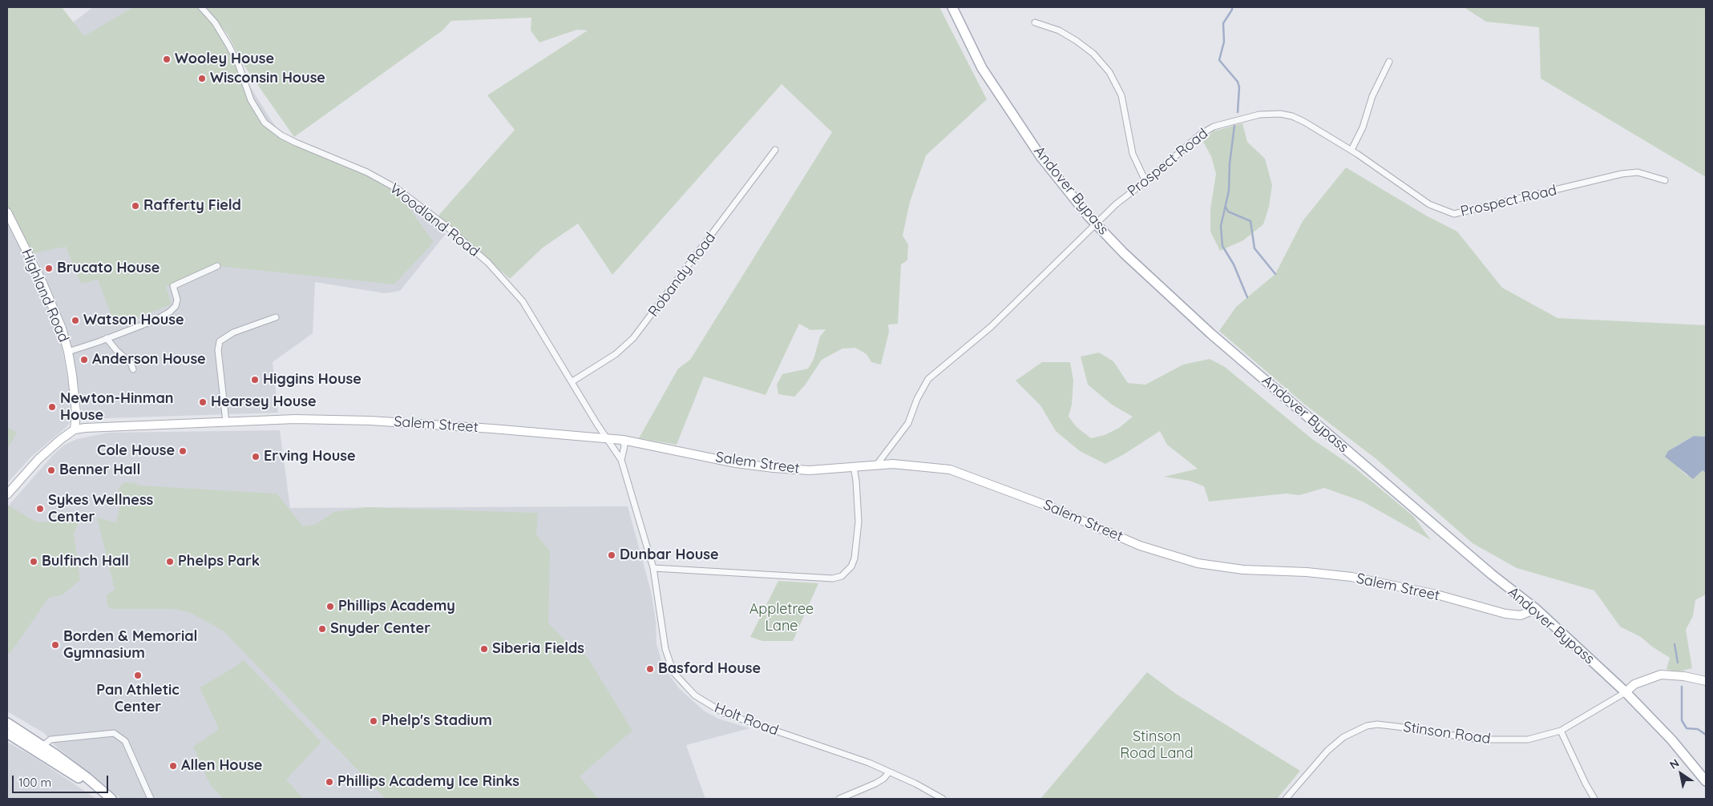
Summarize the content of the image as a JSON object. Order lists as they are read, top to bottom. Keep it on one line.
{"streets":{"main road":["Andover Bypass"],"street":["Prospect Road","Woodland Road","Robandy Road","Highland Road","Salem Street","Holt Road","Stinson Road"]},"crossings":[["Prospect Road","Andover Bypass"],["Prospect Road","Salem Street"],["Andover Bypass","Salem Street"],["Andover Bypass","Stinson Road"],["Woodland Road","Robandy Road"],["Woodland Road","Salem Street"],["Woodland Road","Holt Road"],["Highland Road","Salem Street"],["Salem Street","Holt Road"]],"parks":["Appletree Lane","Stinson Road Land"],"places":["Wooley House","Wisconsin House","Rafferty Field","Brucato House","Watson House","Anderson House","Higgins House","Hearsey House","Newton-Hinman House","Cole House","Erving House","Benner Hall","Sykes Wellness Center","Dunbar House","Bulfinch Hall","Phelps Park","Phillips Academy","Snyder Center","Borden & Memorial Gymnasium","Siberia Fields","Basford House","Pan Athletic Center","Phelp's Stadium","Allen House","Phillips Academy Ice Rinks"],"scale_bar":"100 m","north":"top left"}
